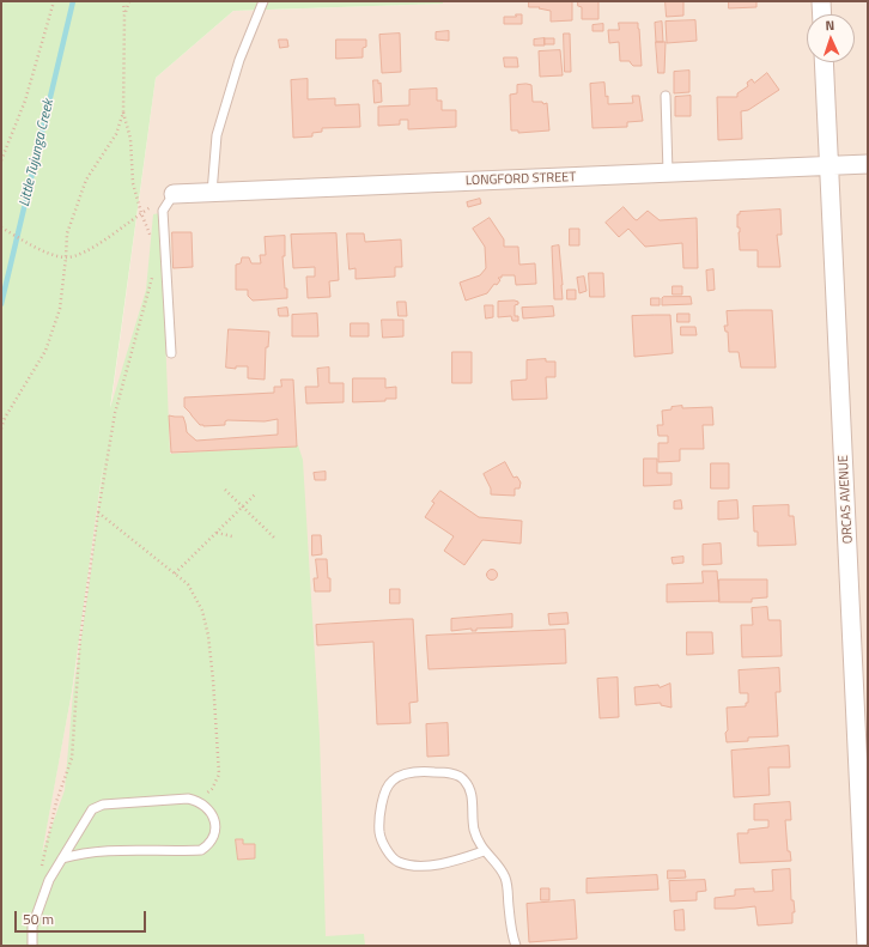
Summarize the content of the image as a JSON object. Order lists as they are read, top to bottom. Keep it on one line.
{"streets":{"street":["LONGFORD STREET","ORCAS AVENUE"]},"crossings":[["LONGFORD STREET","ORCAS AVENUE"]],"water":["Little Tujunga Creek"],"scale_bar":"50 m","north":"top"}
